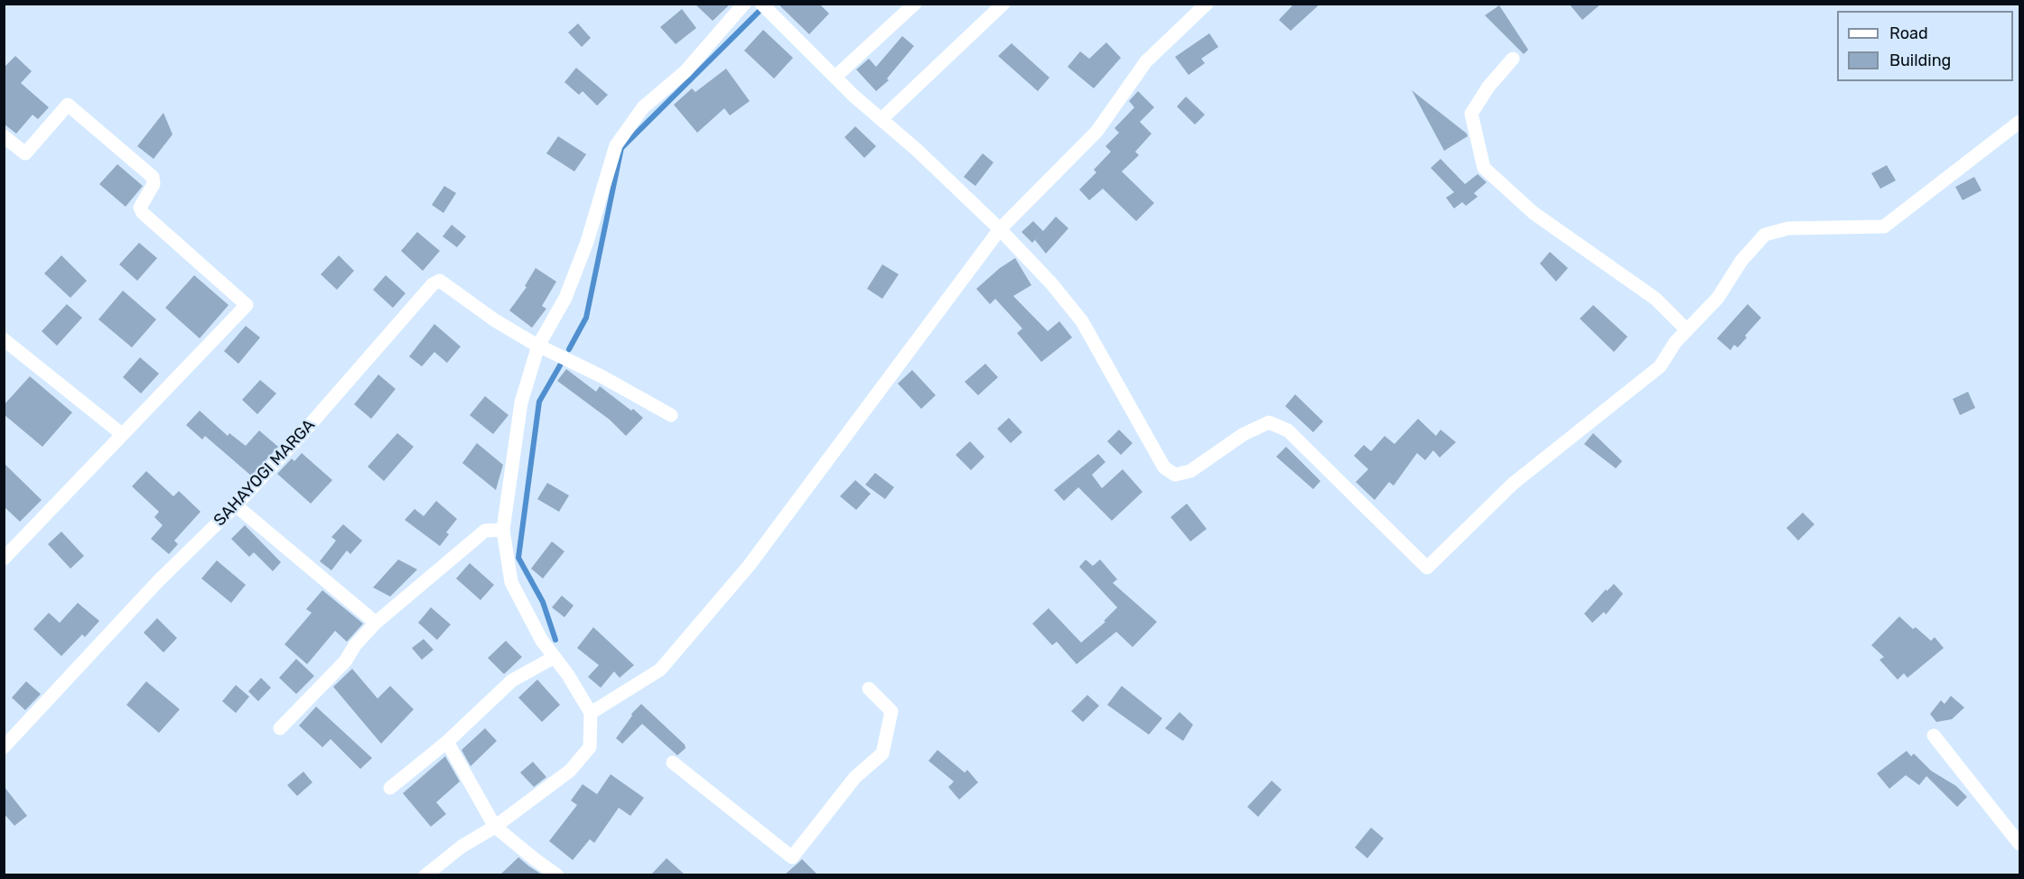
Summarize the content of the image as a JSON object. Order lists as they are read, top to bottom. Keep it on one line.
{"streets":{"street":["SAHAYOGI MARGA"]},"legend":["Road","Building"]}
